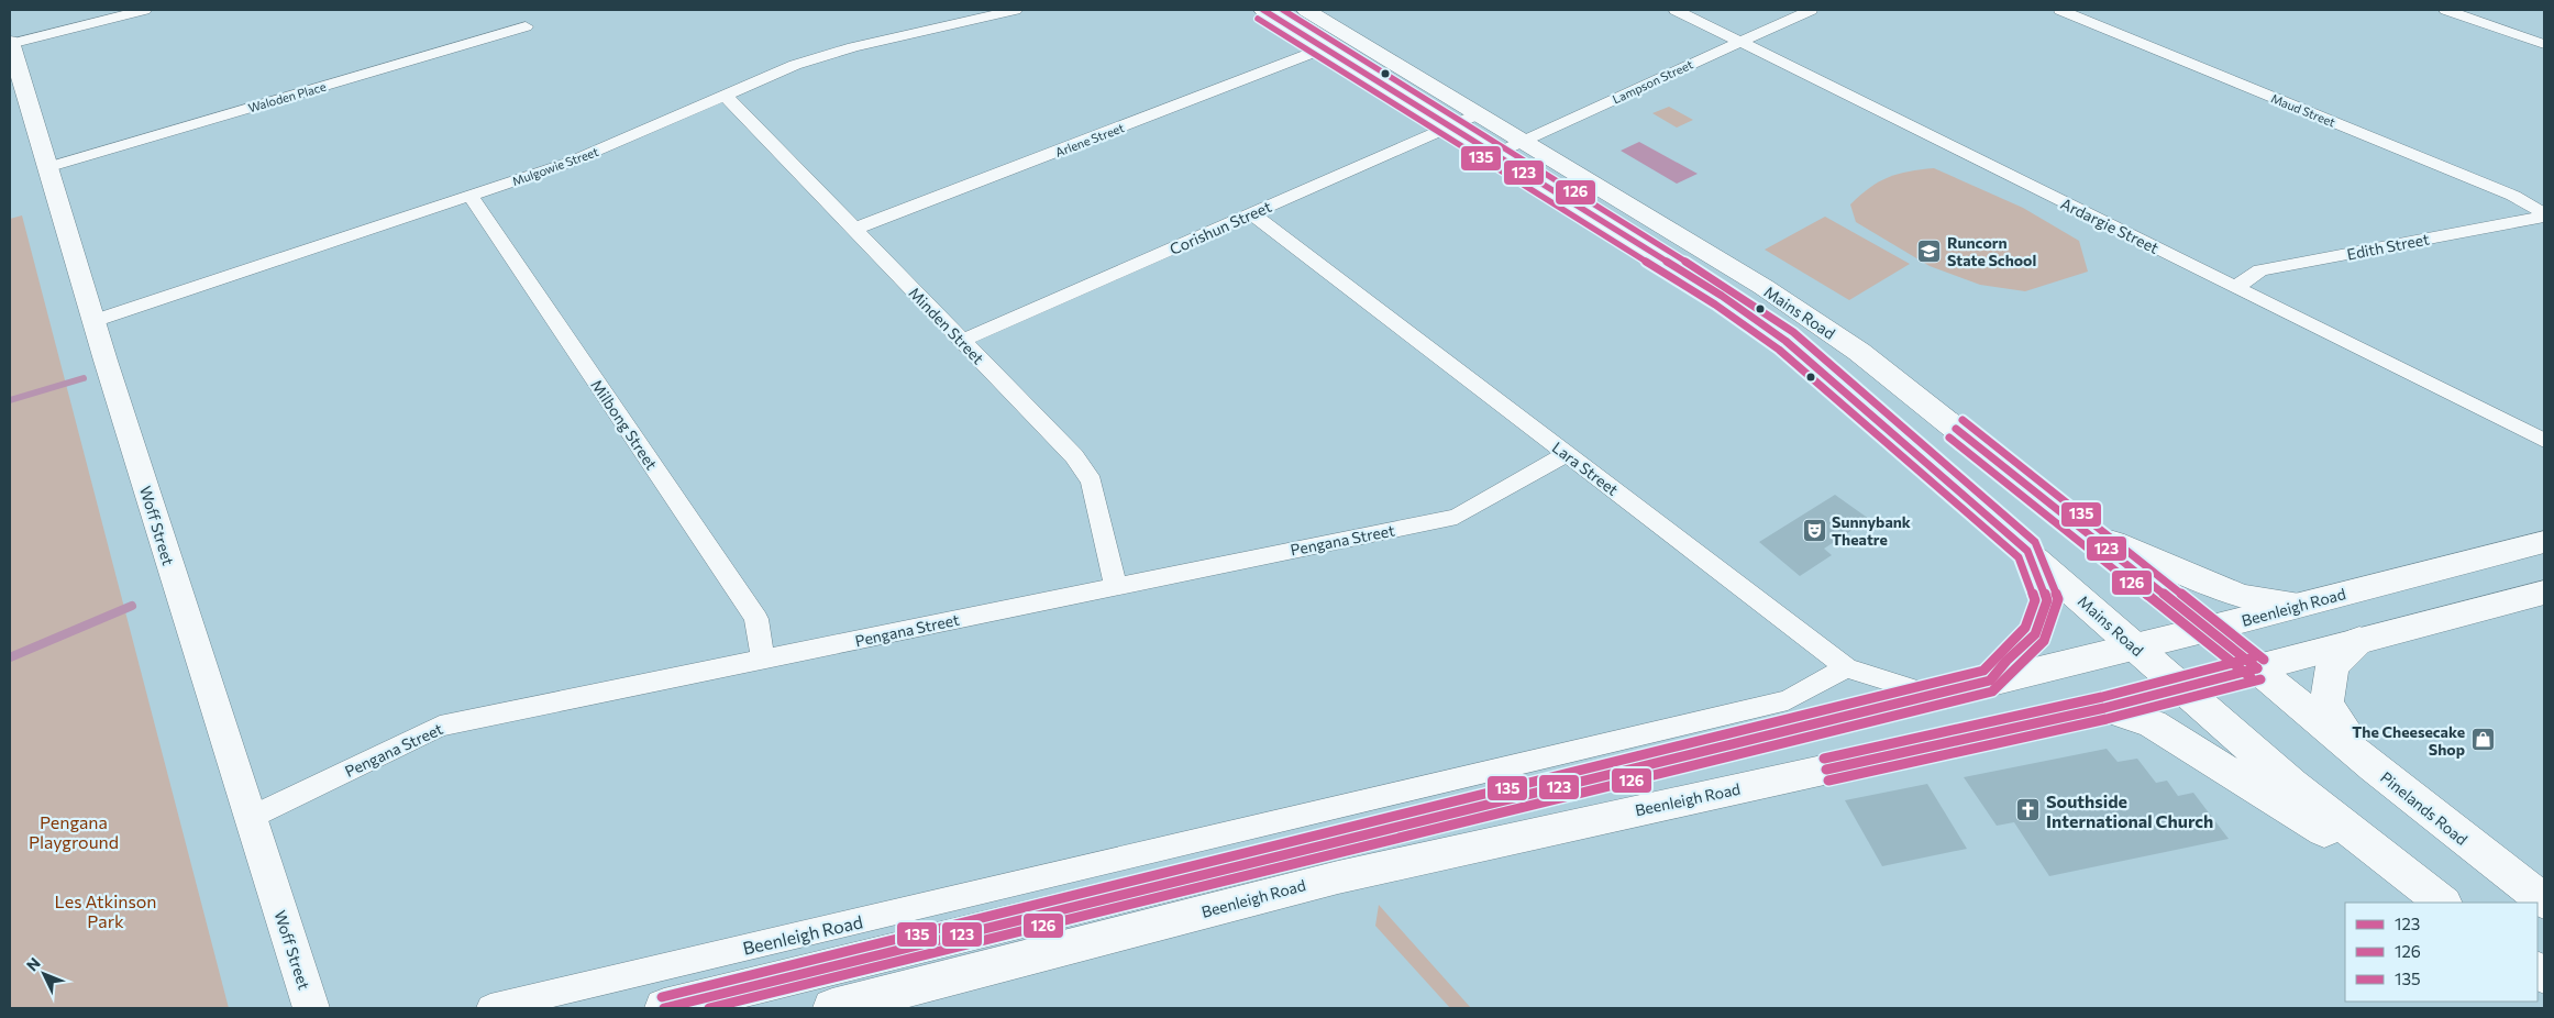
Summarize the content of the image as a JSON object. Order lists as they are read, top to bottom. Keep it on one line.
{"streets":{"main road":["Mains Road","Beenleigh Road","Pinelands Road"],"street":["Lampson Street","Waloden Place","Maud Street","Arlene Street","Mulgowie Street","Ardargie Street","Corishun Street","Edith Street","Minden Street","Milbong Street","Lara Street","Woff Street","Pengana Street"]},"crossings":[["Lampson Street","Ardargie Street"],["Lampson Street","Mains Road"],["Waloden Place","Woff Street"],["Maud Street","Edith Street"],["Arlene Street","Mains Road"],["Arlene Street","Minden Street"],["Mulgowie Street","Minden Street"],["Mulgowie Street","Milbong Street"],["Mulgowie Street","Woff Street"],["Ardargie Street","Edith Street"],["Corishun Street","Mains Road"],["Corishun Street","Minden Street"],["Corishun Street","Lara Street"],["Mains Road","Beenleigh Road"],["Mains Road","Pinelands Road"],["Minden Street","Pengana Street"],["Milbong Street","Pengana Street"],["Lara Street","Pengana Street"],["Lara Street","Beenleigh Road"],["Woff Street","Pengana Street"],["Beenleigh Road","Pinelands Road"]],"parks":["Pengana Playground","Les Atkinson Park"],"places":{"school or university":["Runcorn State School"],"theatre":["Sunnybank Theatre"],"shop":["The Cheesecake Shop"],"church":["Southside International Church"]},"lines":["transit line 123","transit line 126","transit line 135"],"legend":["123","126","135"],"north":"top left"}
